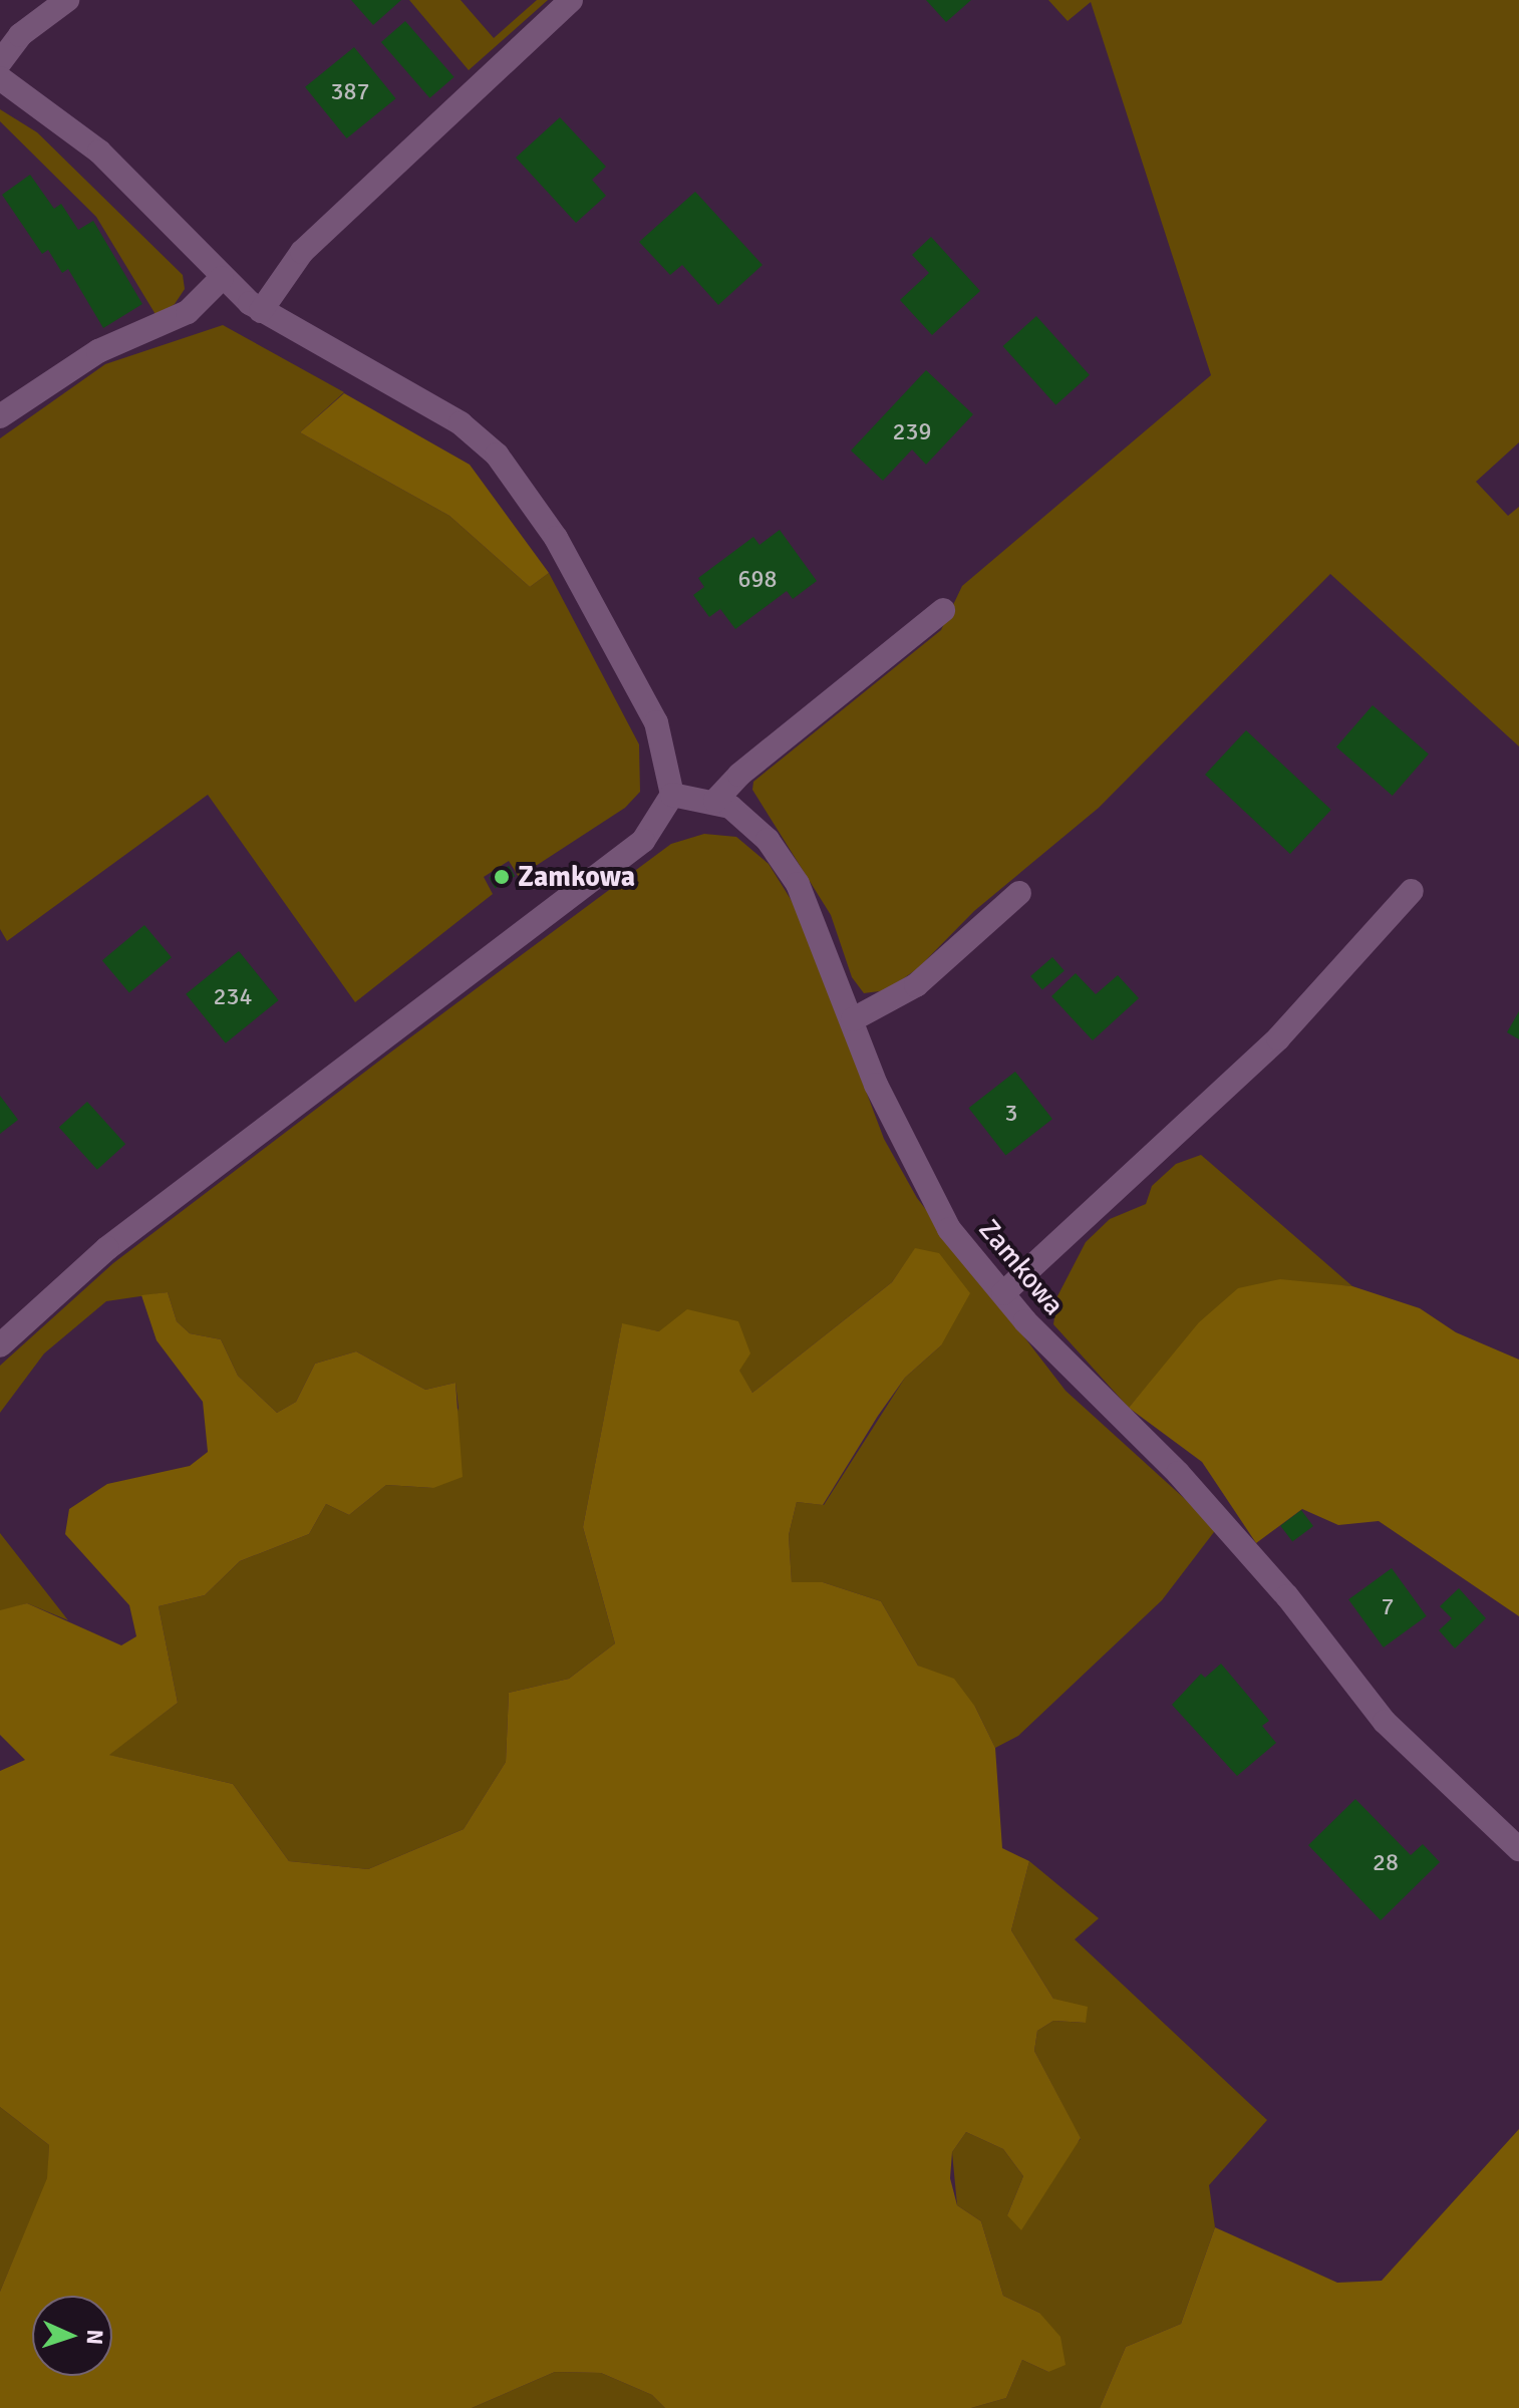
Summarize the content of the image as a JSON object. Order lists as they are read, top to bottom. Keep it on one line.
{"streets":{"street":["Zamkowa"]},"places":["Zamkowa"],"house_numbers":["387","239","698","234","3","7","28"],"north":"right"}
